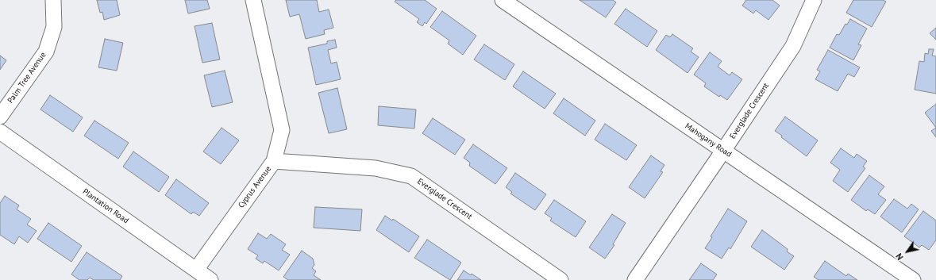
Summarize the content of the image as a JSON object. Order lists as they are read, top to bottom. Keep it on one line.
{"streets":{"street":["Palm Tree Avenue","Everglade Crescent","Mahogany Road","Cyprus Avenue","Plantation Road"]},"crossings":[["Everglade Crescent","Mahogany Road"],["Everglade Crescent","Cyprus Avenue"],["Cyprus Avenue","Plantation Road"]],"north":"bottom left"}
